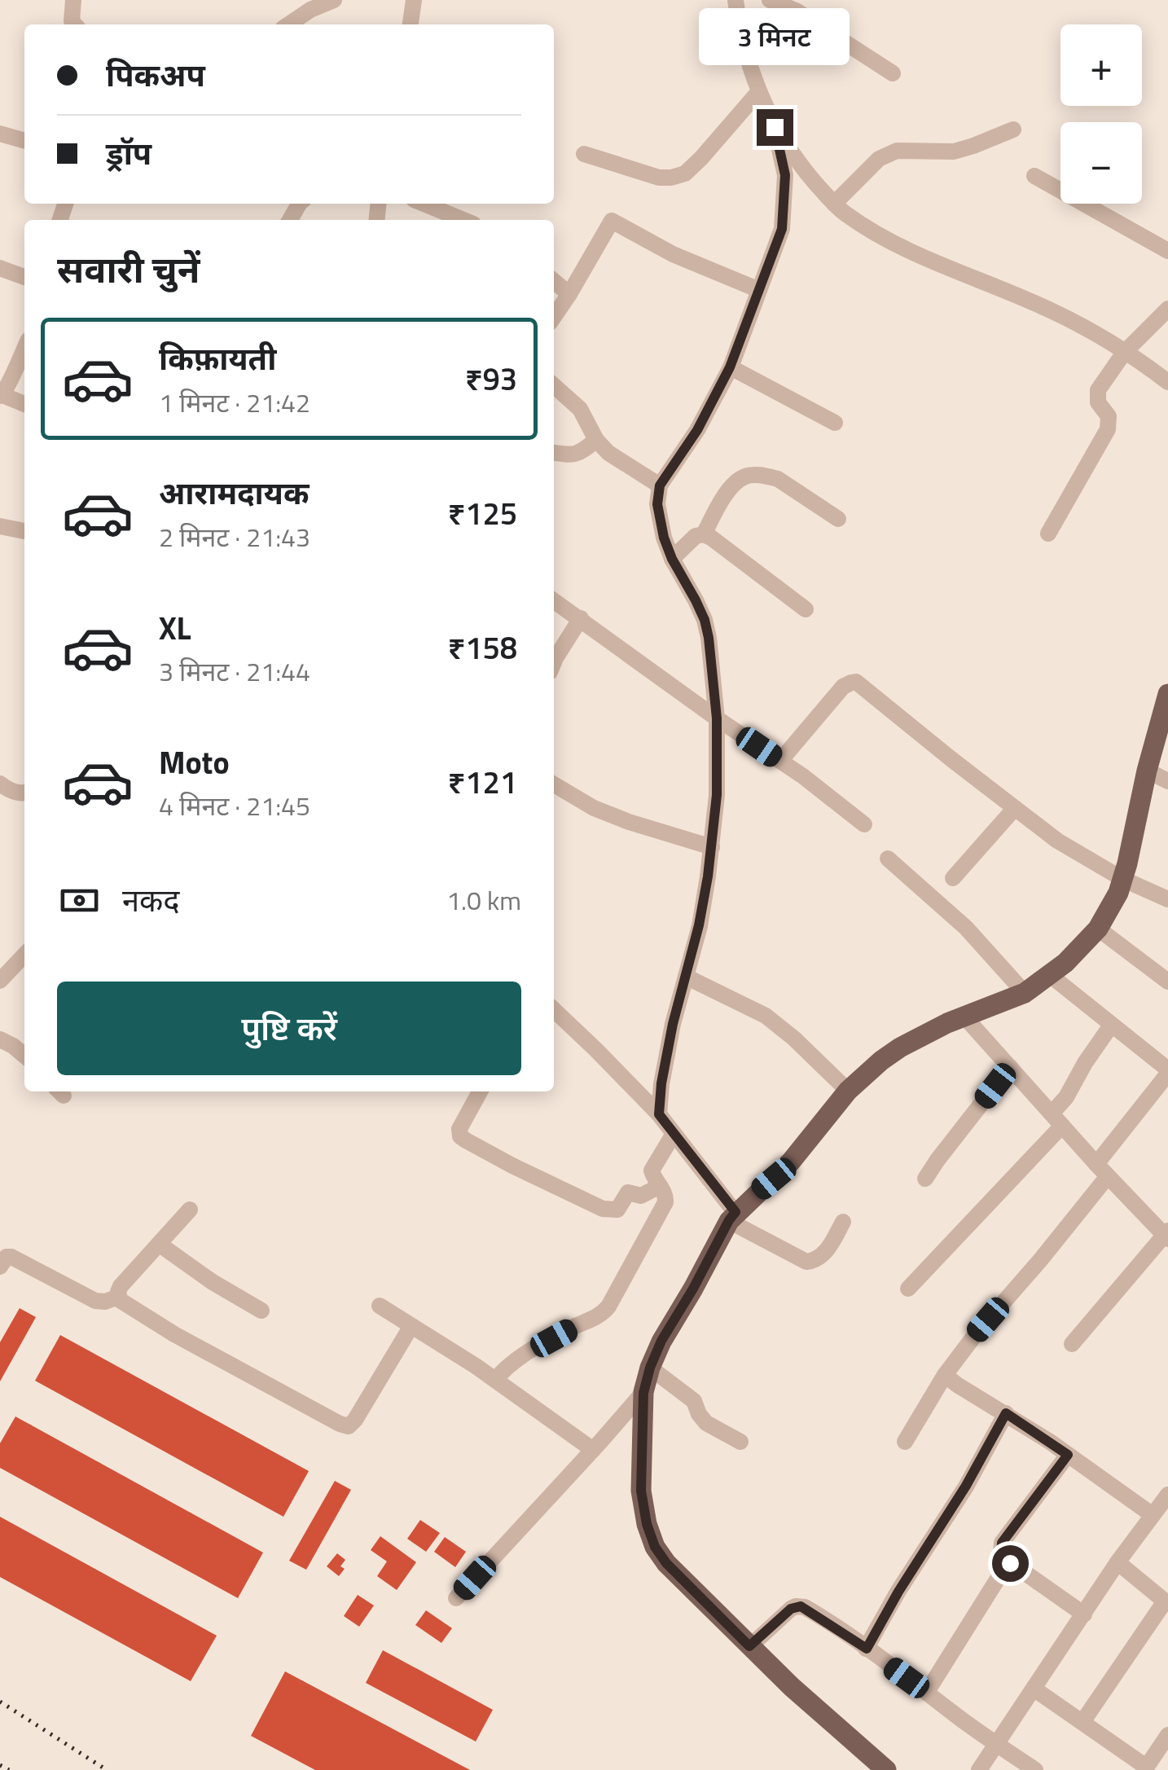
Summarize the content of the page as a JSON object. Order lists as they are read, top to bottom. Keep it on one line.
{"page":{"bubble":"3 मिनट","map_buttons":["+","−"],"banner":["पिकअप","ड्रॉप"],"heading":"सवारी चुनें","list":[{"name":"किफ़ायती","note":"1 मिनट · 21:42","value":"₹93"},{"name":"आरामदायक","note":"2 मिनट · 21:43","value":"₹125"},{"name":"XL","note":"3 मिनट · 21:44","value":"₹158"},{"name":"Moto","note":"4 मिनट · 21:45","value":"₹121"}],"pay":["नकद","1.0 km"],"buttons":"पुष्टि करें"}}
